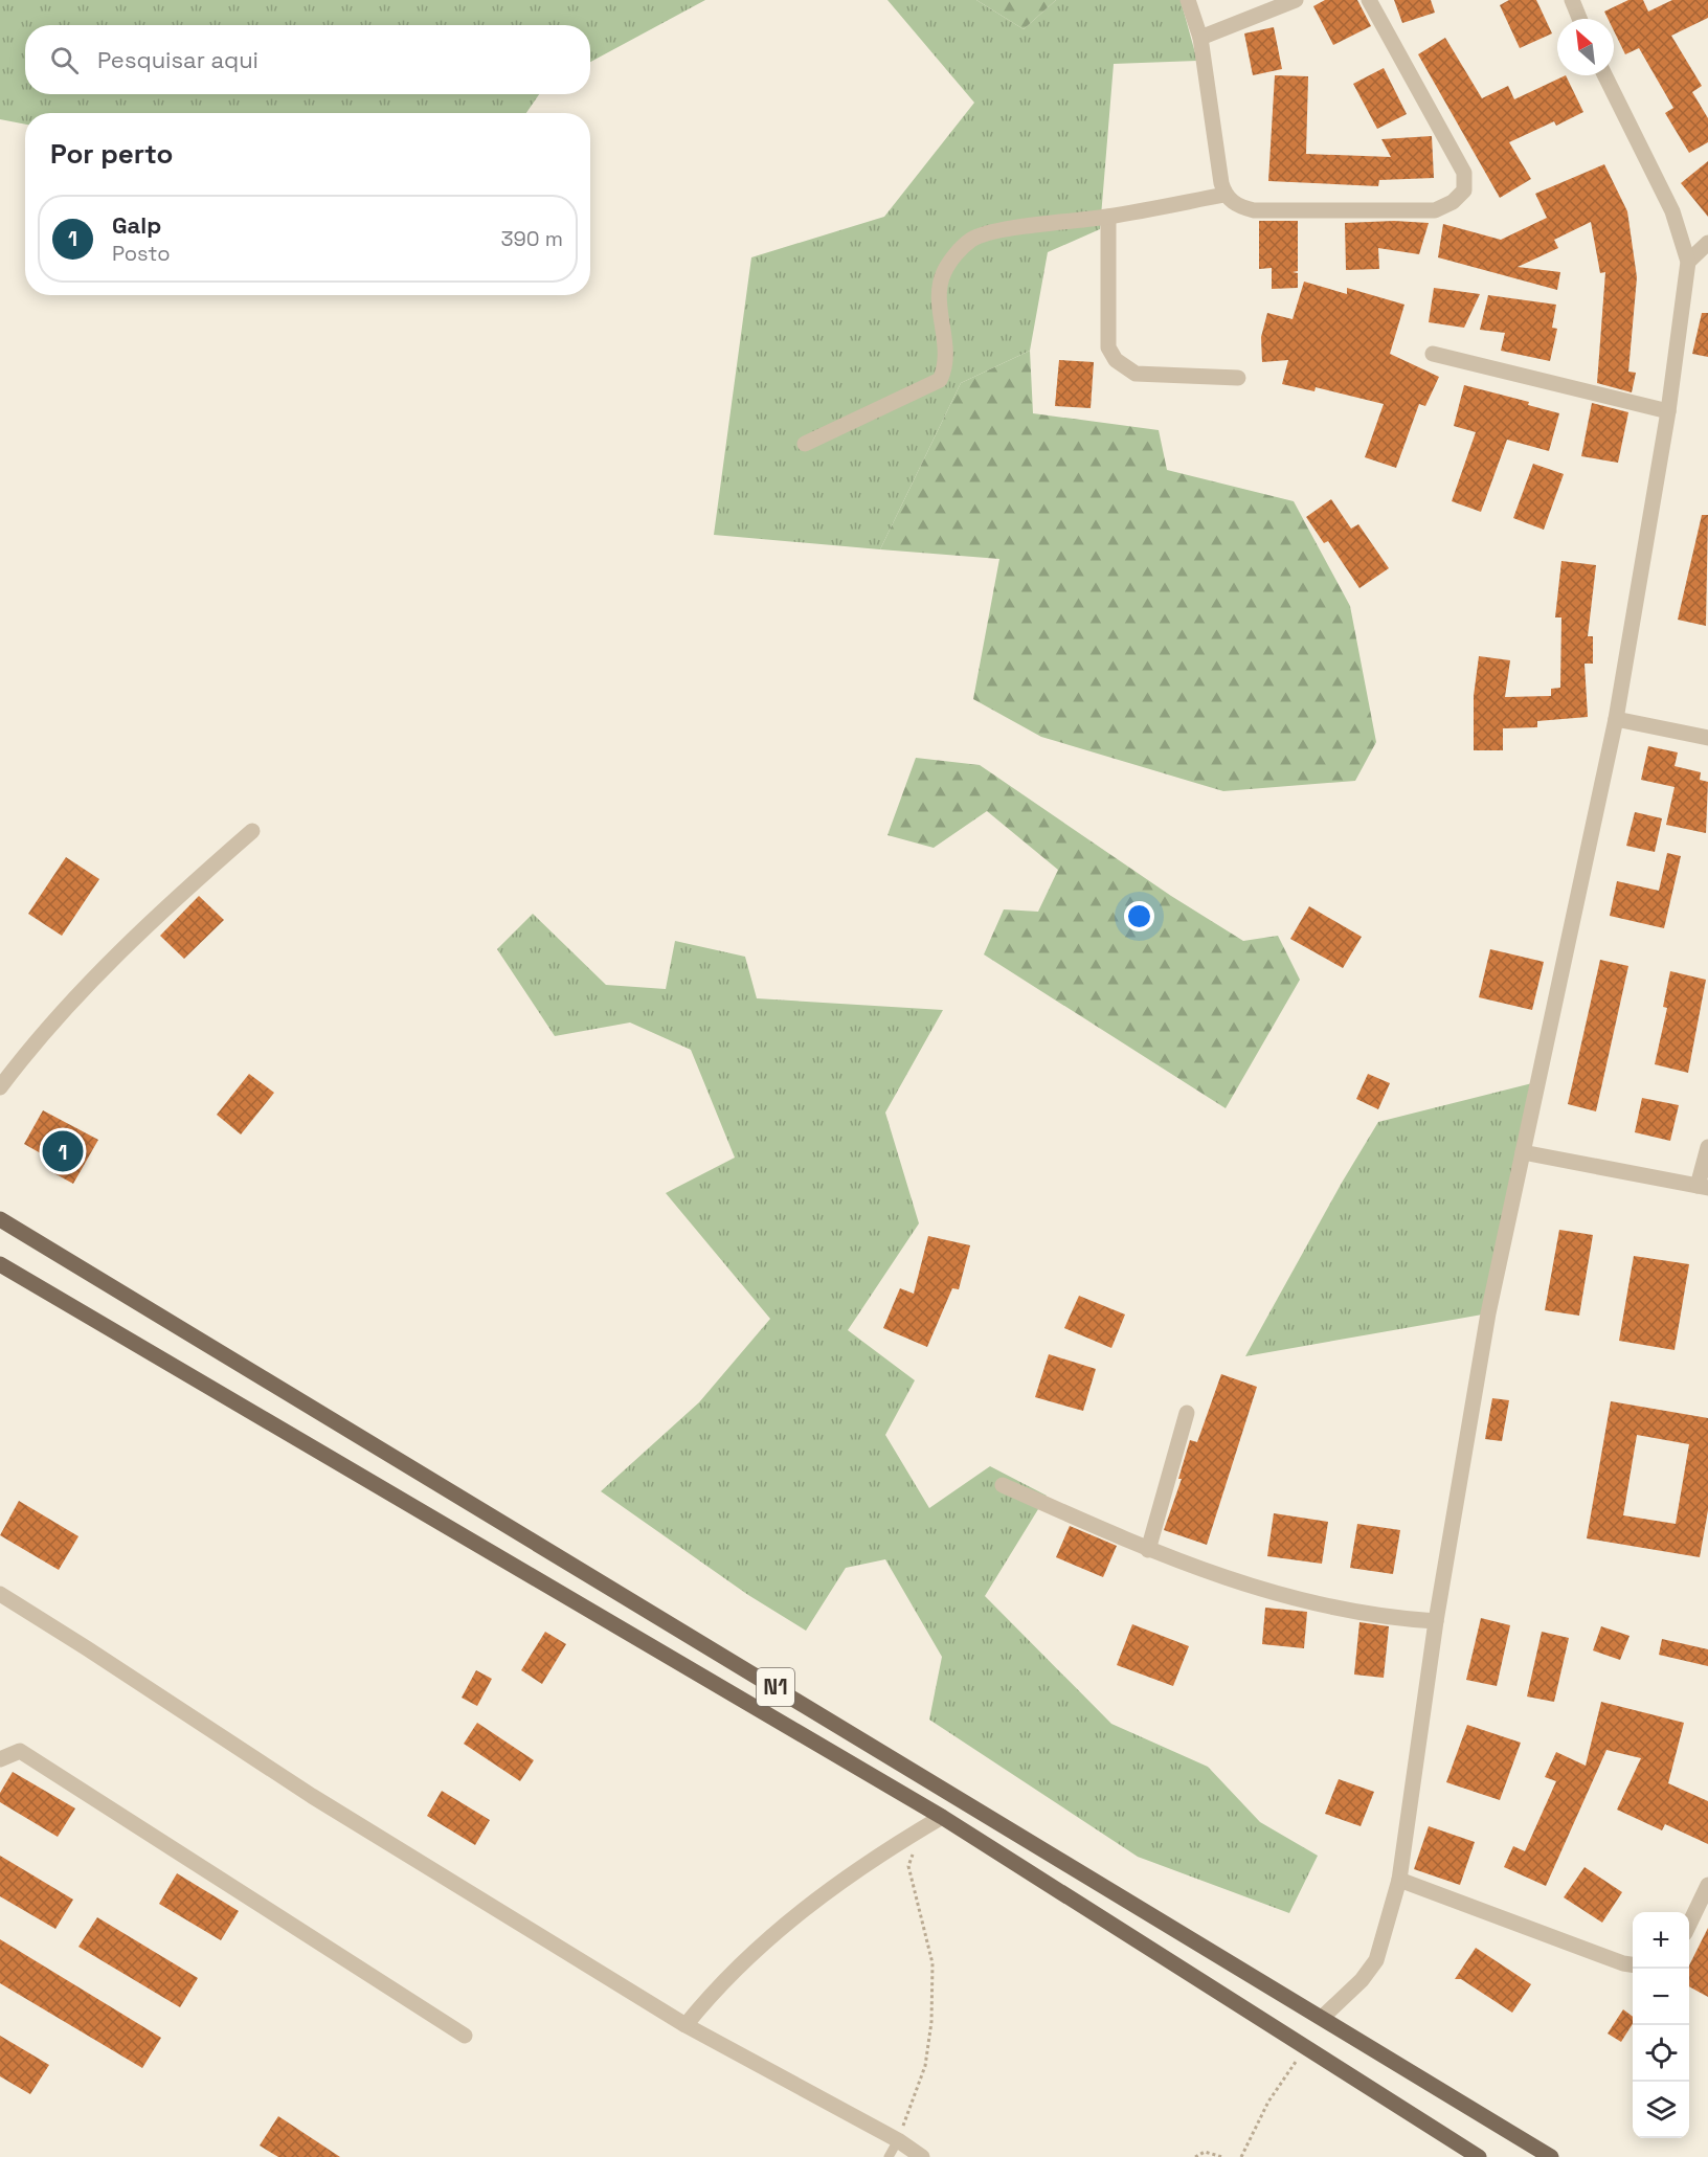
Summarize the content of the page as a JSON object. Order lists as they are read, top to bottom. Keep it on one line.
{"streets":{"main road":["N1"]},"north":"top left","page":{"search":"Pesquisar aqui","heading":"Por perto","list":[{"mark":"1","name":"Galp","note":"Posto","value":"390 m"}],"pins":"1","map_buttons":["+","−"]}}
